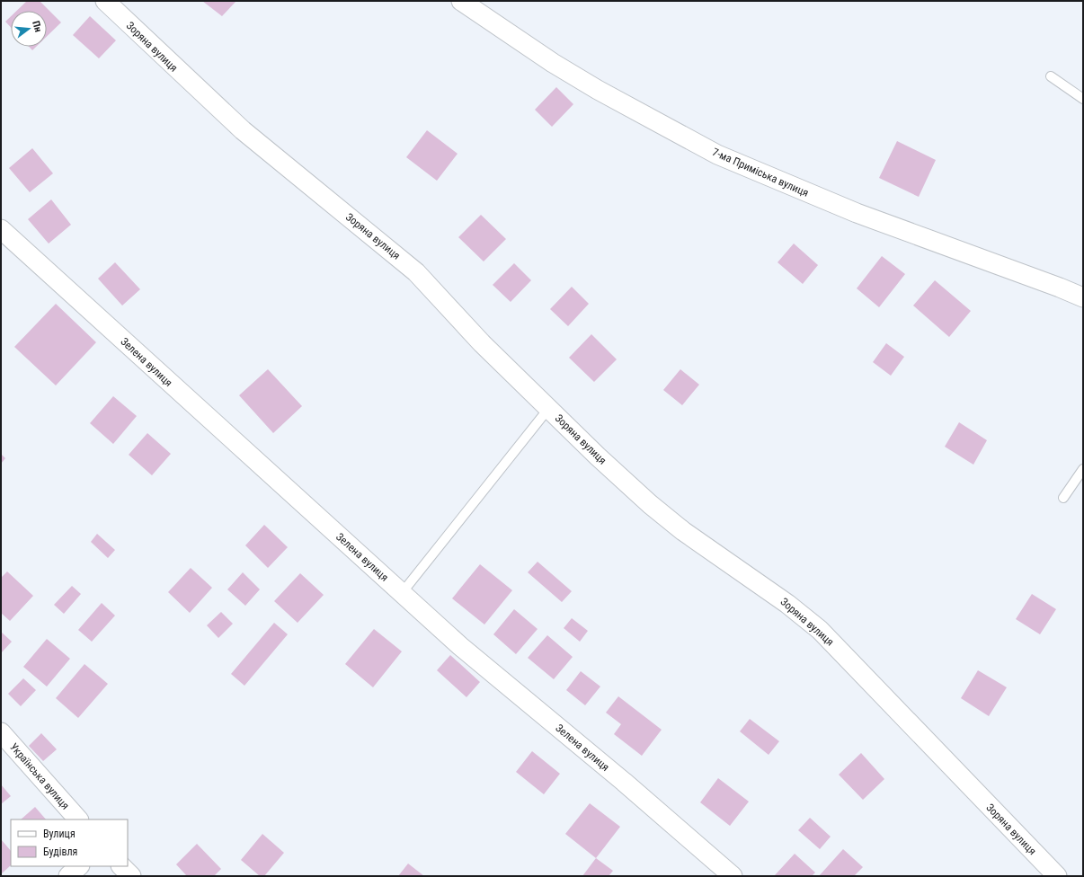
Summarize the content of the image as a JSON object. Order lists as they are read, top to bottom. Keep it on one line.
{"streets":{"street":["Зоряна вулиця","7-ма Приміська вулиця","Зелена вулиця","Українська вулиця"]},"legend":["Вулиця","Будівля"],"north":"right"}
